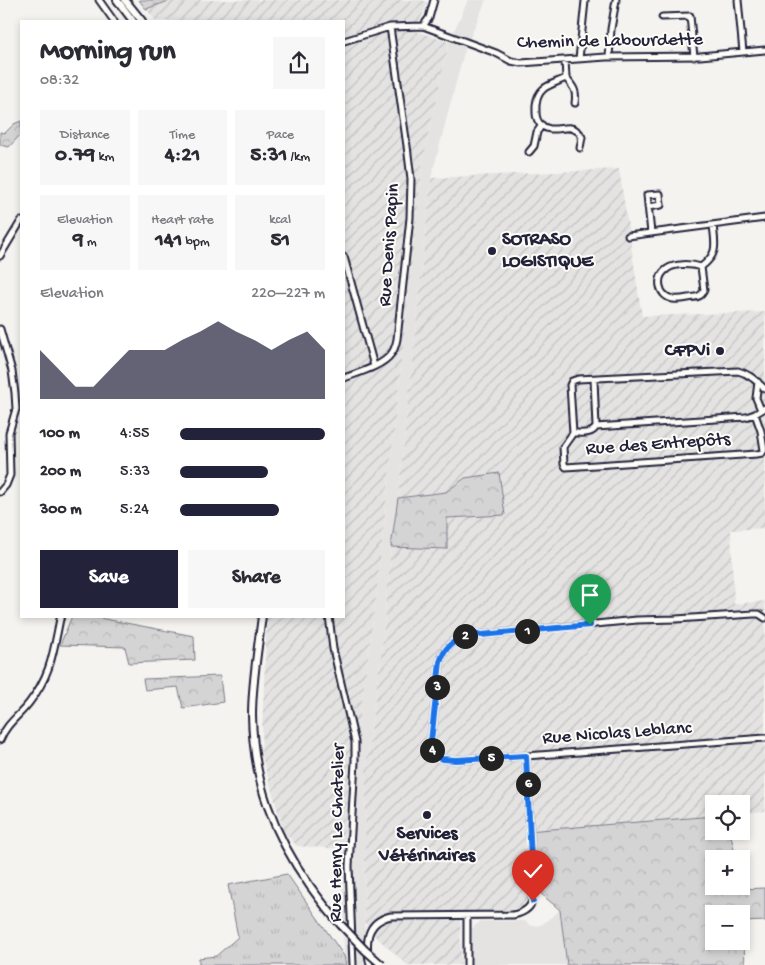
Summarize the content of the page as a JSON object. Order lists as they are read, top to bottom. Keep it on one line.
{"streets":{"street":["Chemin de Labourdette","Rue Denis Papin","Rue des Entrepôts","Rue Nicolas Leblanc","Rue Henry Le Chatelier"]},"crossings":[["Chemin de Labourdette","Rue Denis Papin"]],"places":["SOTRASO LOGISTIQUE","CFPVi","Services Vétérinaires"],"page":{"heading":["Morning run","08:32"],"stats":[["Distance","0.79 km"],["Time","4:21"],["Pace","5:31 /km"],["Elevation","9 m"],["Heart rate","141 bpm"],["kcal","51"]],"chart":["Elevation","220–227 m"],"list":[{"name":"100 m","note":"4:55"},{"name":"200 m","note":"5:33"},{"name":"300 m","note":"5:24"}],"buttons":["Save","Share"],"pins":["1","2","3","4","5","6"],"map_buttons":["+","−"]}}
